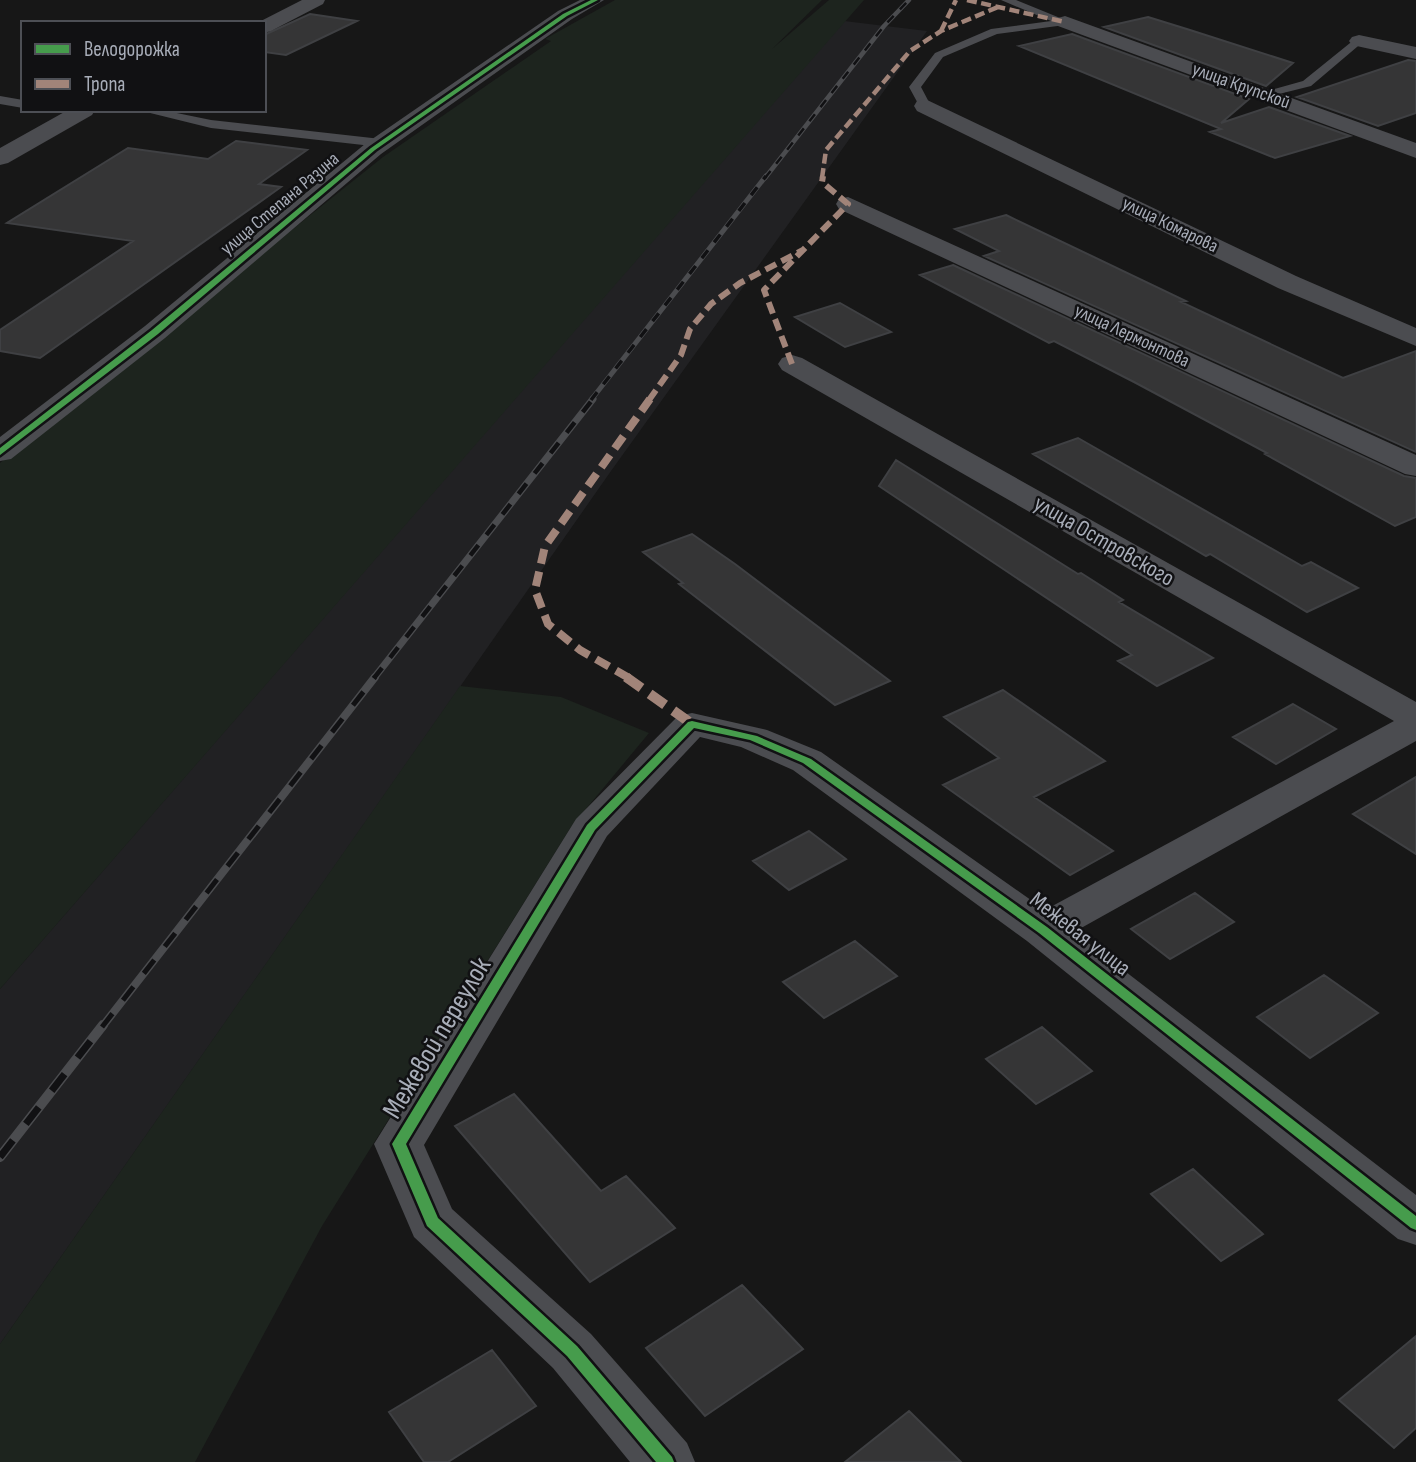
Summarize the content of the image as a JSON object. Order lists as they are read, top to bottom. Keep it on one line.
{"streets":{"street":["улица Крупской","улица Степана Разина","улица Комарова","улица Лермонтова","улица Островского","Межевая улица","Межевой переулок"]},"crossings":[["Межевая улица","Межевой переулок"]],"legend":["Велодорожка","Тропа"]}
